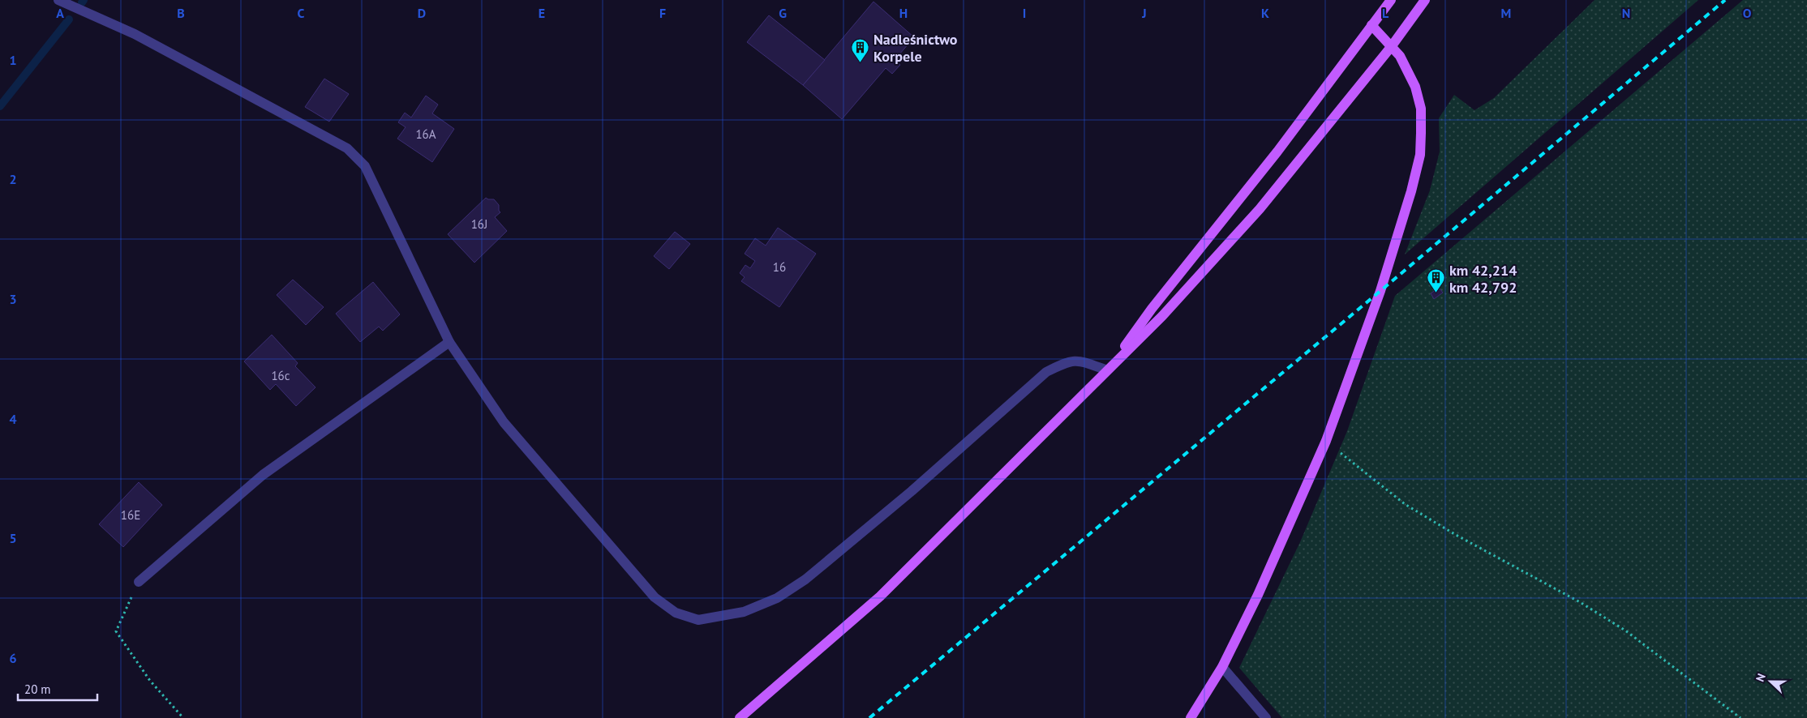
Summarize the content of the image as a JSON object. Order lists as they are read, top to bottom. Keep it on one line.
{"places":{"building":["Nadleśnictwo Korpele","km 42,214 km 42,792"]},"house_numbers":["16A","16J","16","16c","16E"],"scale_bar":"20 m","north":"left","grid":{"columns":["A","B","C","D","E","F","G","H","I","J","K","L","M","N","O"],"rows":["1","2","3","4","5","6"]}}
